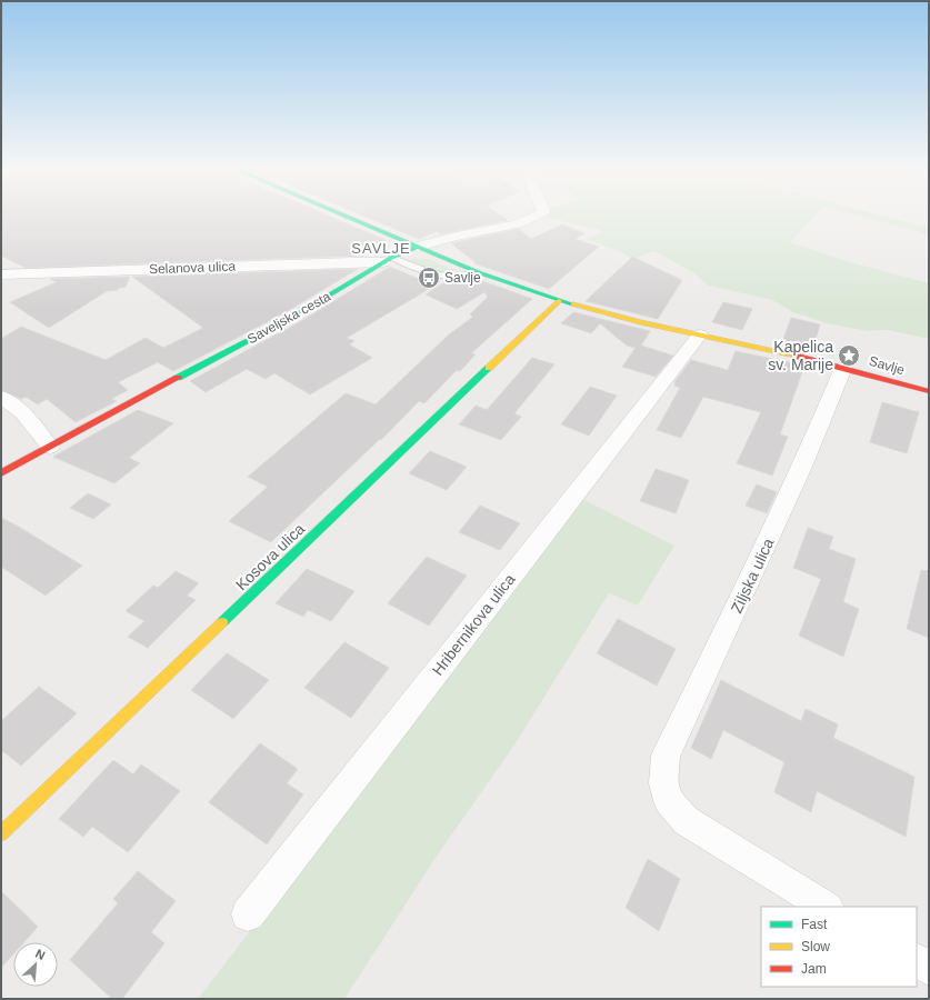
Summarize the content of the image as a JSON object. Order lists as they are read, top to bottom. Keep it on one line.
{"streets":{"street":["Selanova ulica","Saveljska cesta","Savlje","Kosova ulica","Ziljska ulica","Hribernikova ulica"]},"crossings":[["Selanova ulica","Saveljska cesta"],["Saveljska cesta","Savlje"],["Savlje","Kosova ulica"],["Savlje","Ziljska ulica"],["Savlje","Hribernikova ulica"]],"districts":["SAVLJE"],"places":{"bus stop":["Savlje"],"place":["Kapelica sv. Marije"]},"legend":["Fast","Slow","Jam"],"north":"top right"}
